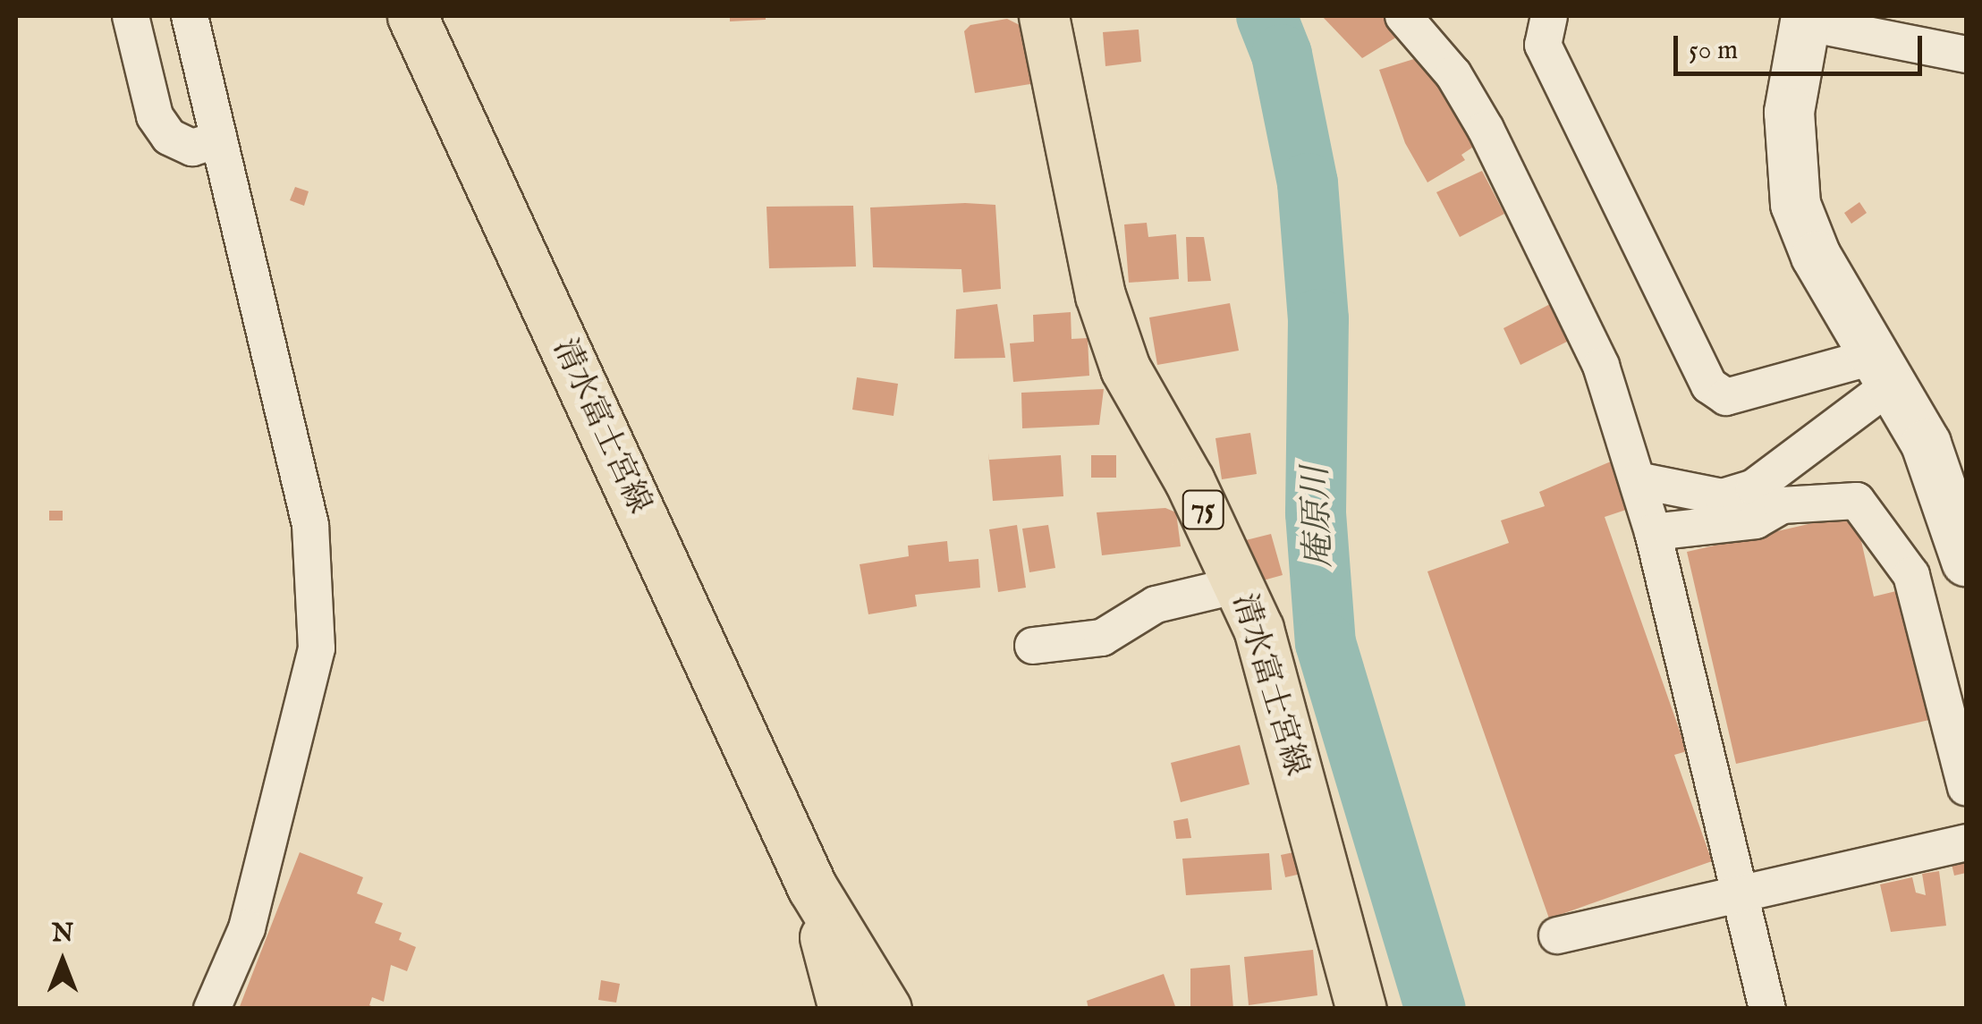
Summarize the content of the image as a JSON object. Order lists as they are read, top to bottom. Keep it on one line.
{"streets":{"main road":["清水富士宮線","75"]},"water":["庵原川"],"scale_bar":"50 m","north":"top"}
